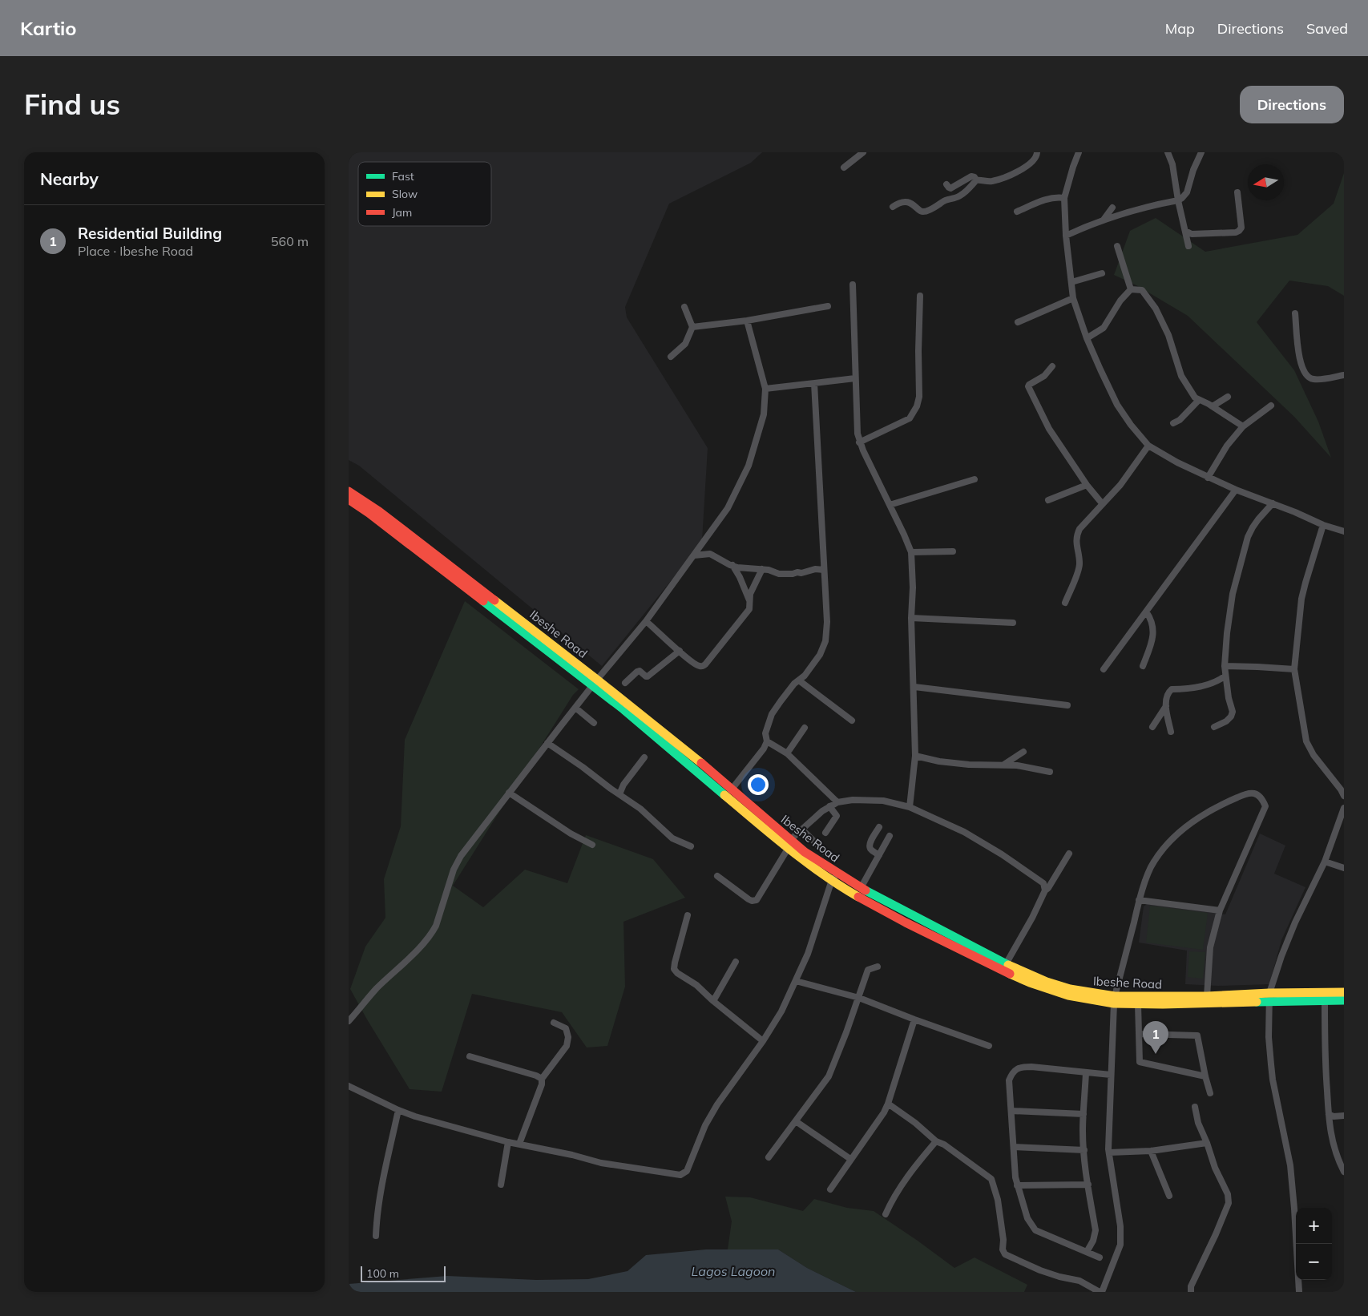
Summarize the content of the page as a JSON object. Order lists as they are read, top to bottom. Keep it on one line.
{"streets":{"main road":["Ibeshe Road"]},"water":["Lagos Lagoon"],"legend":["Fast","Slow","Jam"],"scale_bar":"100 m","north":"left","page":{"header":"Kartio","nav":["Map","Directions","Saved"],"buttons":"Directions","title":"Find us","heading":"Nearby","list":[{"mark":"1","name":"Residential Building","note":"Place · Ibeshe Road","value":"560 m"}],"pins":"1","map_buttons":["+","−"],"scale":"100 m"}}
